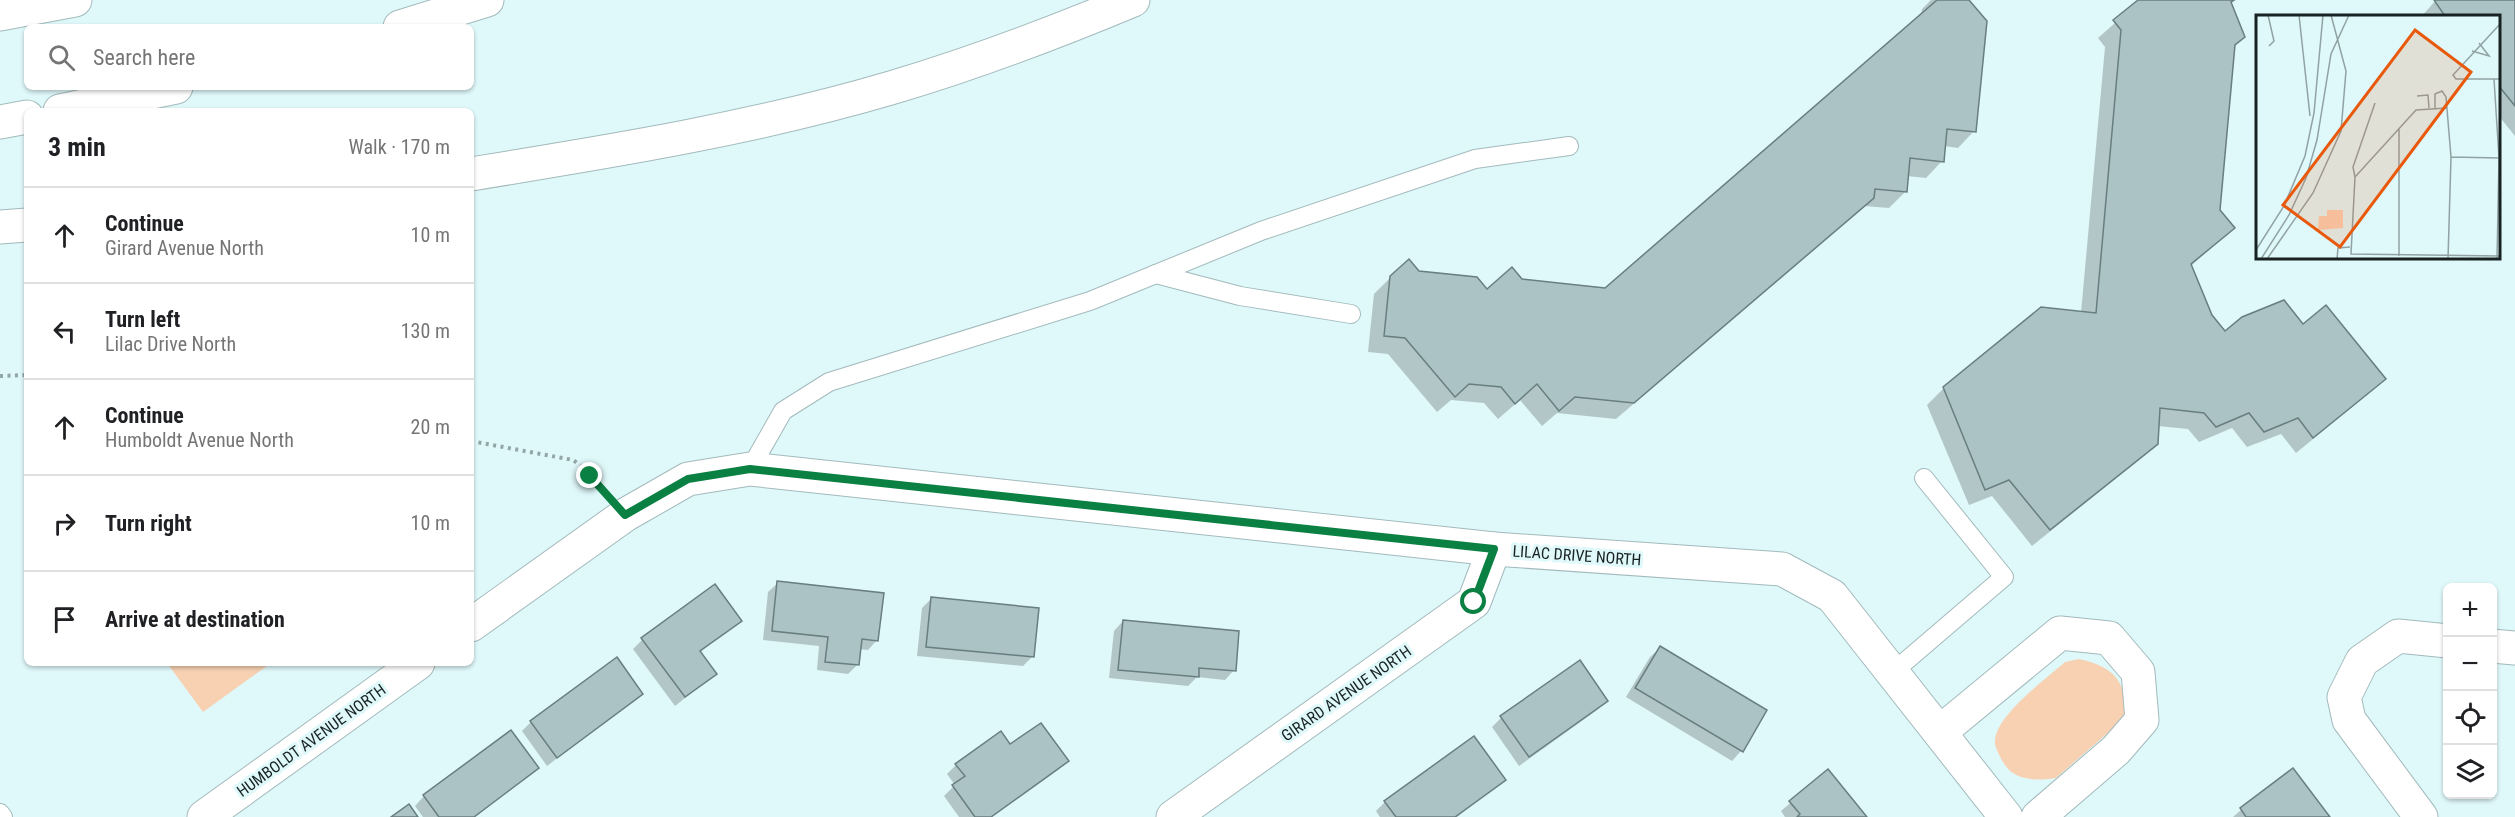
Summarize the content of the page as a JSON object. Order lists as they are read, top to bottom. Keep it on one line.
{"streets":{"main road":["LILAC DRIVE NORTH","GIRARD AVENUE NORTH","HUMBOLDT AVENUE NORTH"]},"crossings":[["LILAC DRIVE NORTH","GIRARD AVENUE NORTH"]],"page":{"search":"Search here","heading":["3 min","Walk · 170 m"],"list":[["Continue","Girard Avenue North","10 m"],["Turn left","Lilac Drive North","130 m"],["Continue","Humboldt Avenue North","20 m"],["Turn right","10 m"],"Arrive at destination"],"map_buttons":["+","−"]}}
